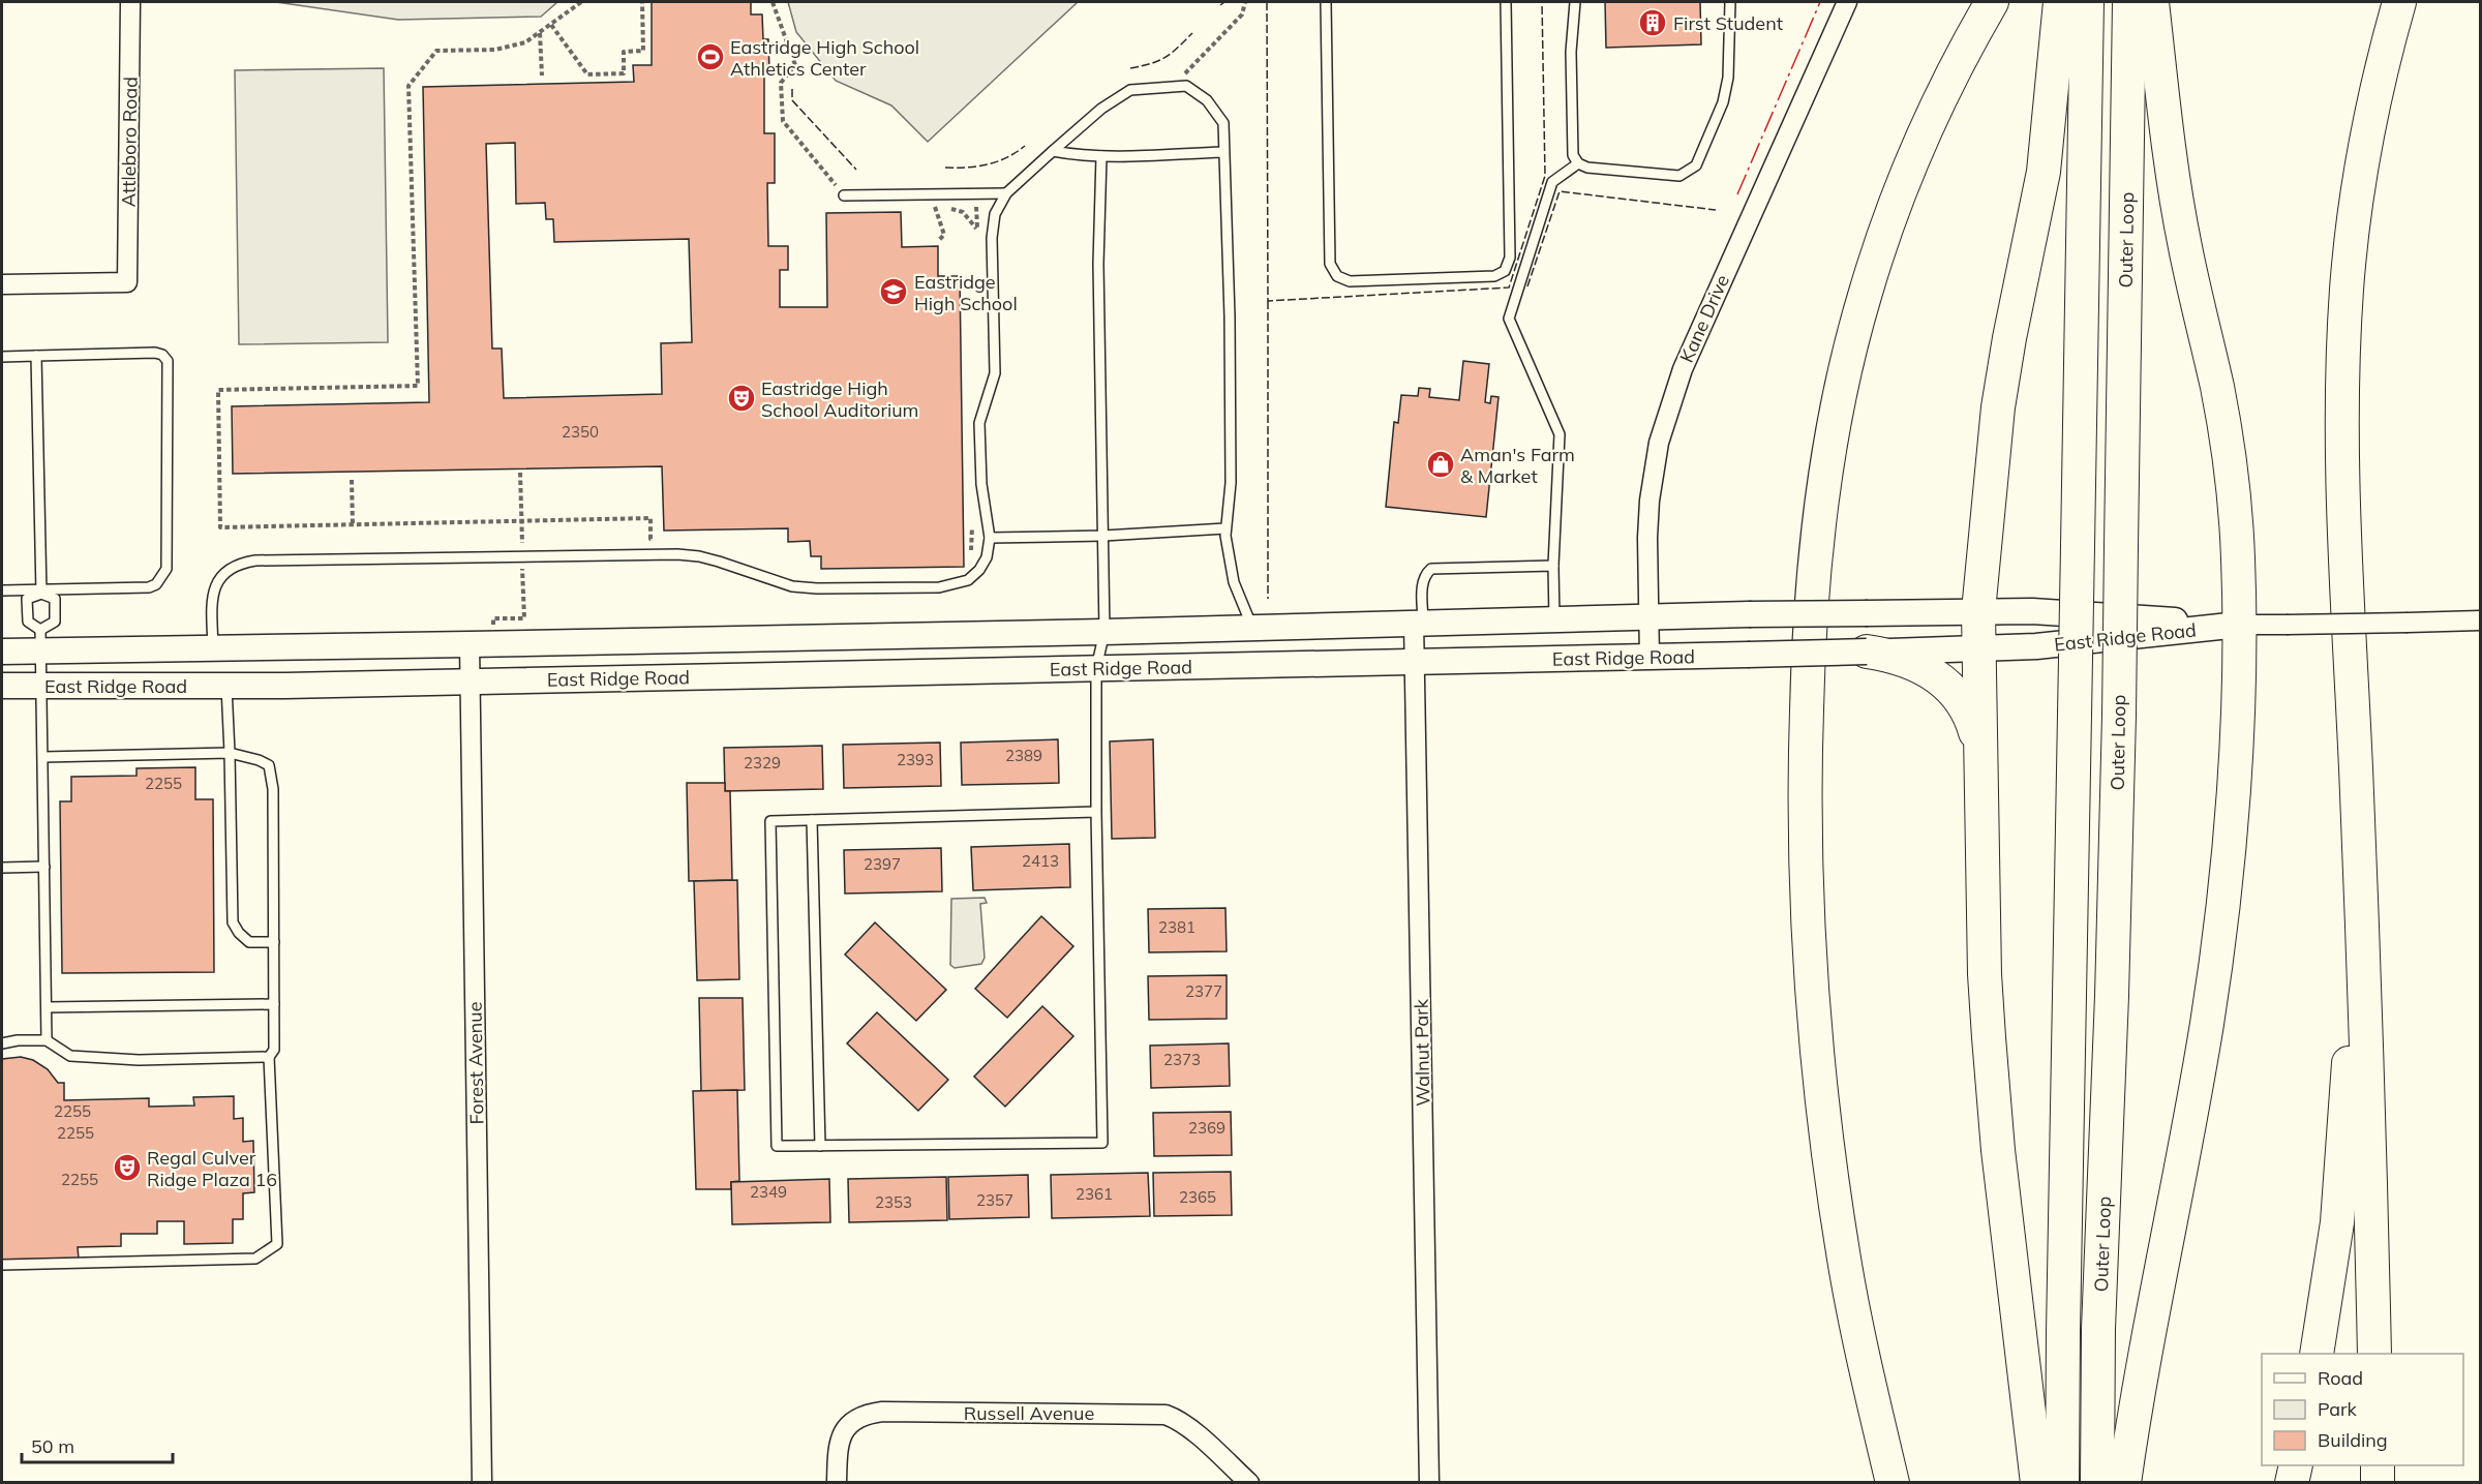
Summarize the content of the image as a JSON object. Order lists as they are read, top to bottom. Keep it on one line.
{"streets":{"highway":["Outer Loop"],"main road":["East Ridge Road"],"street":["Attleboro Road","Kane Drive","Walnut Park","Forest Avenue","Russell Avenue"]},"crossings":[["Kane Drive","East Ridge Road"],["East Ridge Road","Walnut Park"],["East Ridge Road","Forest Avenue"]],"places":{"building":["First Student"],"sports":["Eastridge High School Athletics Center"],"school or university":["Eastridge High School"],"theatre":["Eastridge High School Auditorium","Regal Culver Ridge Plaza 16"],"shop":["Aman's Farm & Market"]},"house_numbers":["2350","2389","2393","2329","2255","2413","2397","2381","2377","2373","2255","2369","2255","2255","2349","2361","2365","2357","2353"],"legend":["Road","Park","Building"],"scale_bar":"50 m"}
